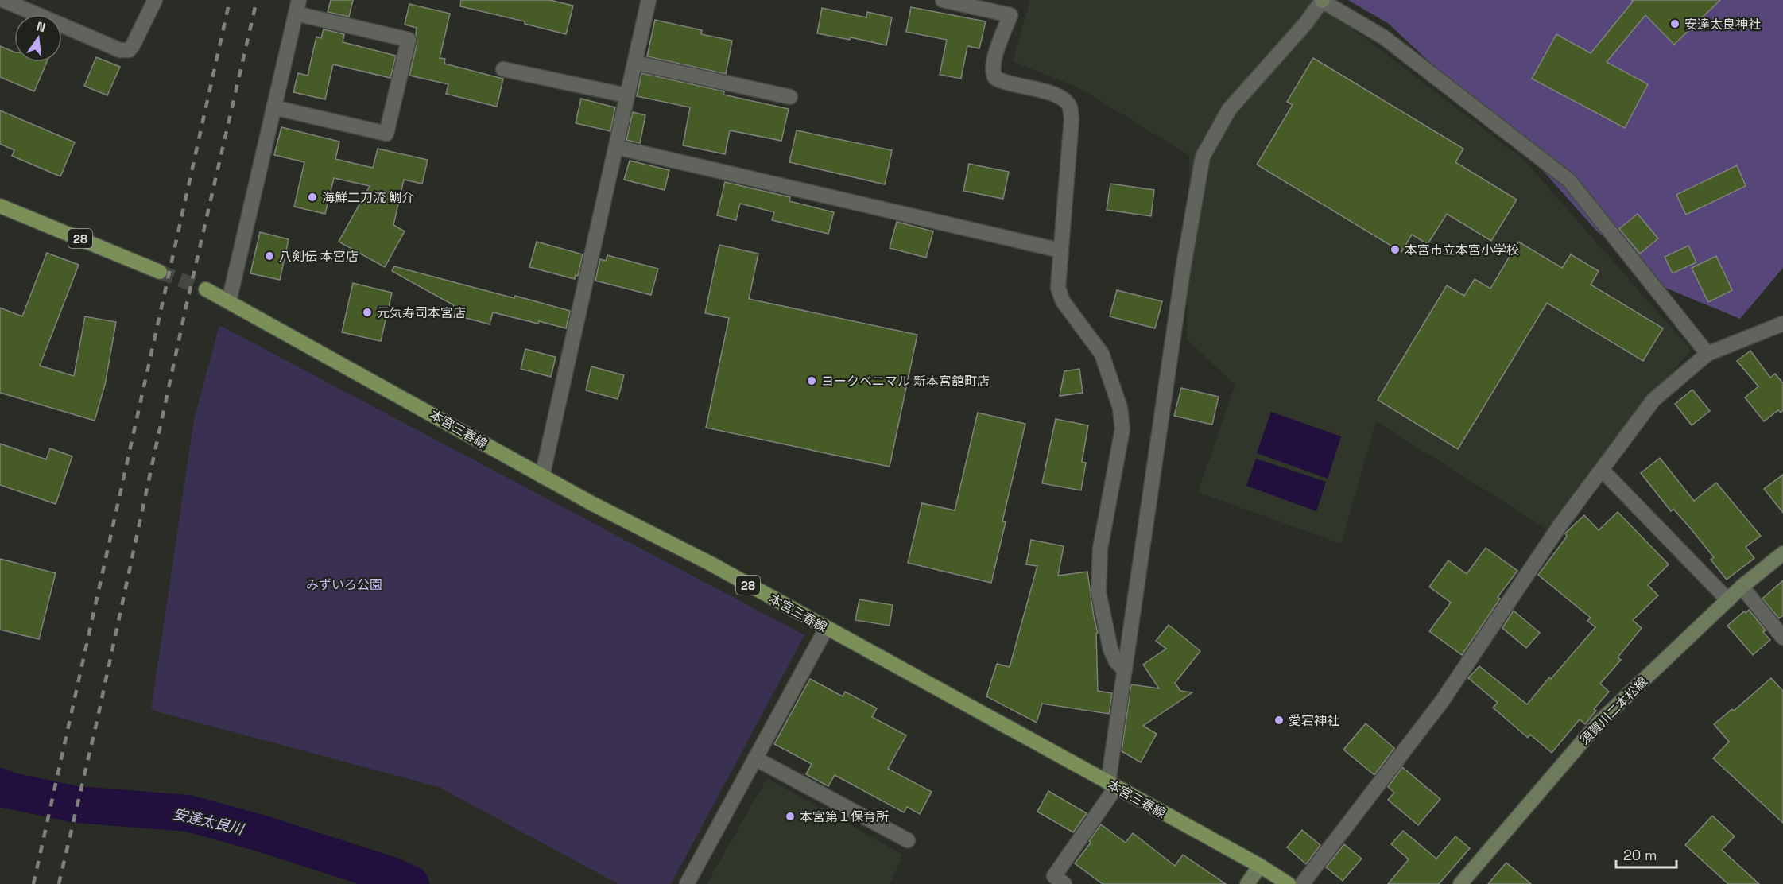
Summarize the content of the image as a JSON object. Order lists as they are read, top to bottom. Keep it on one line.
{"streets":{"main road":["28","本宮三春線","須賀川二本松線"]},"water":["安達太良川"],"parks":["みずいろ公園"],"places":["安達太良神社","海鮮二刀流 鯛介","本宮市立本宮小学校","八剣伝 本宮店","元気寿司本宮店","ヨークベニマル 新本宮舘町店","愛宕神社","本宮第１保育所"],"scale_bar":"20 m","north":"top"}
